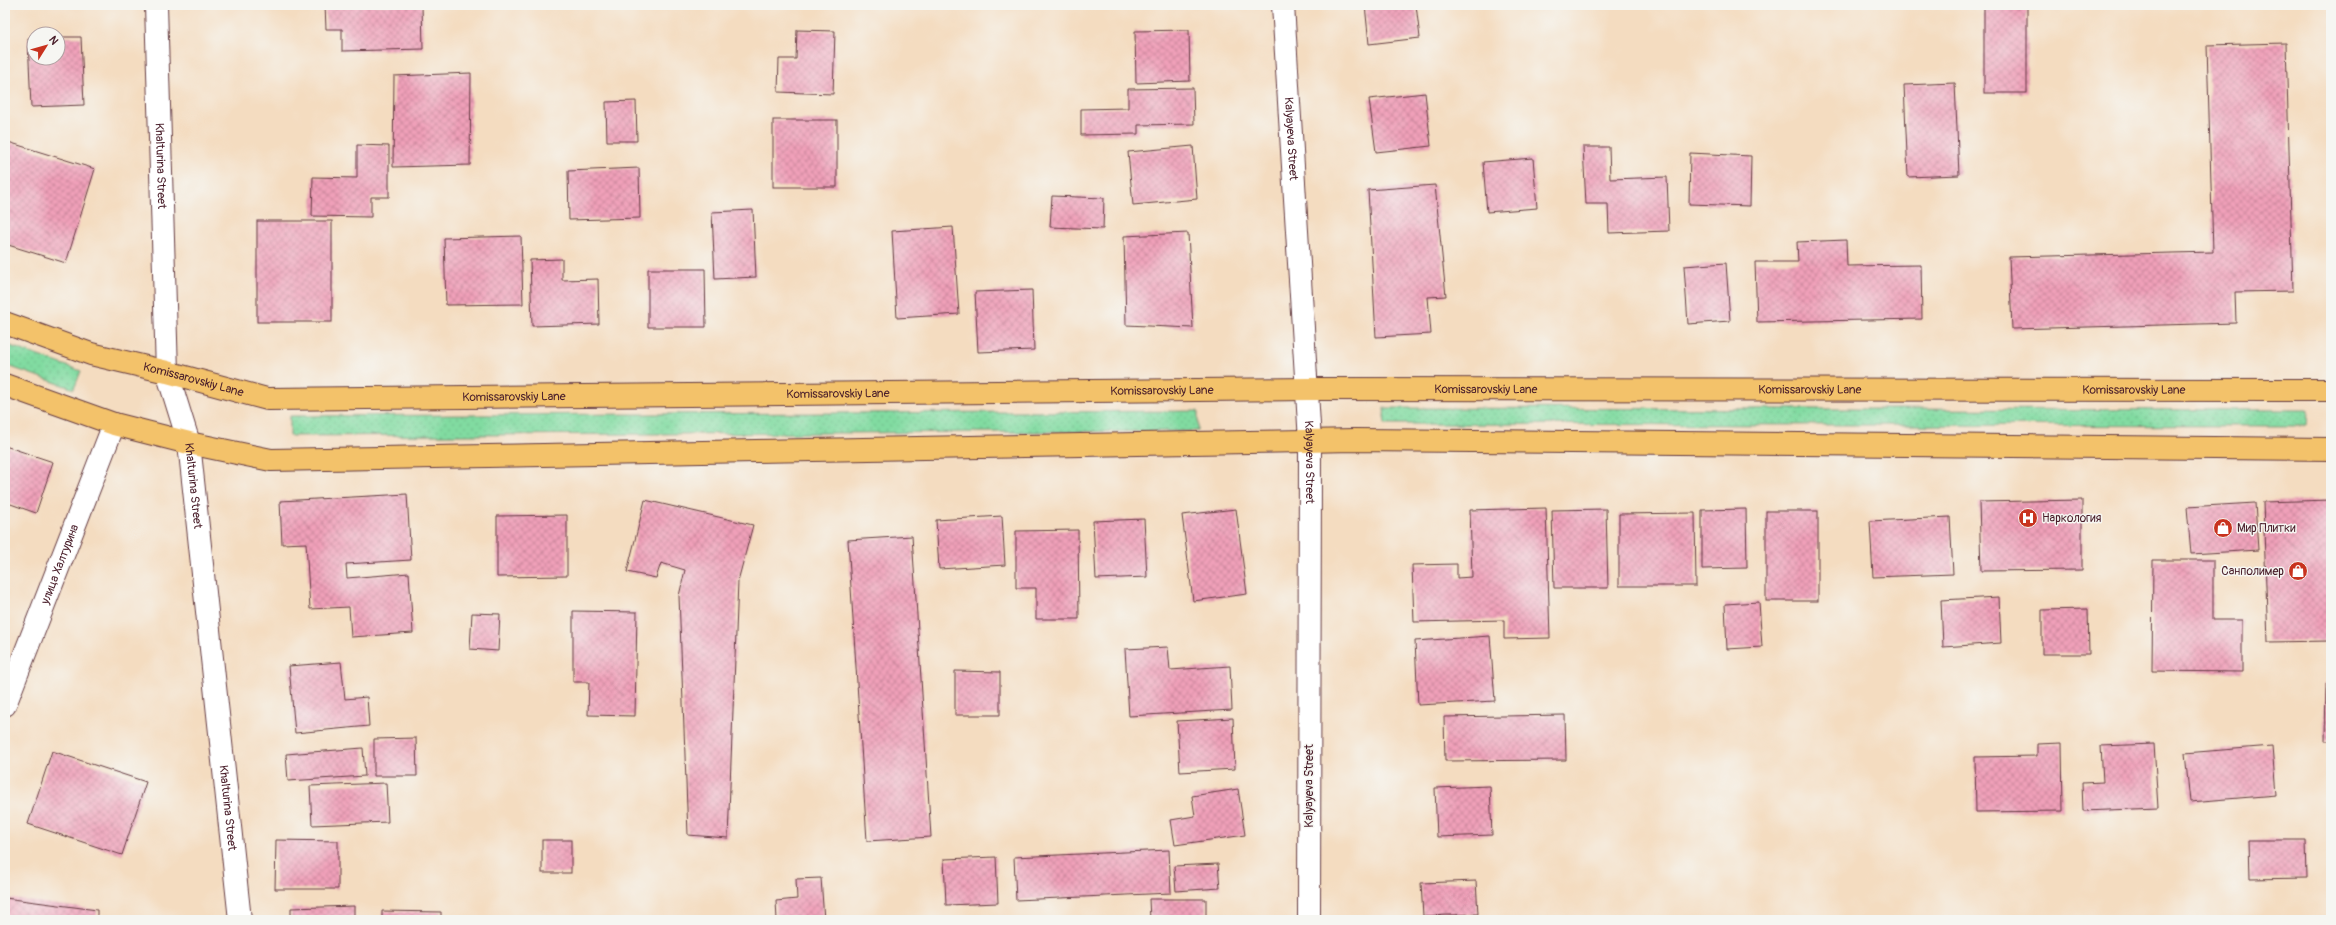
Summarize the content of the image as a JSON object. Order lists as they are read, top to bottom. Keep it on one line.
{"streets":{"main road":["Komissarovskiy Lane"],"street":["Kalyayeva Street","Khalturina Street","улица Халтурина"]},"crossings":[["Kalyayeva Street","Komissarovskiy Lane"],["Khalturina Street","Komissarovskiy Lane"]],"places":{"hospital":["Наркология"],"shop":["Мир Плитки","Санполимер"]},"north":"top right"}
